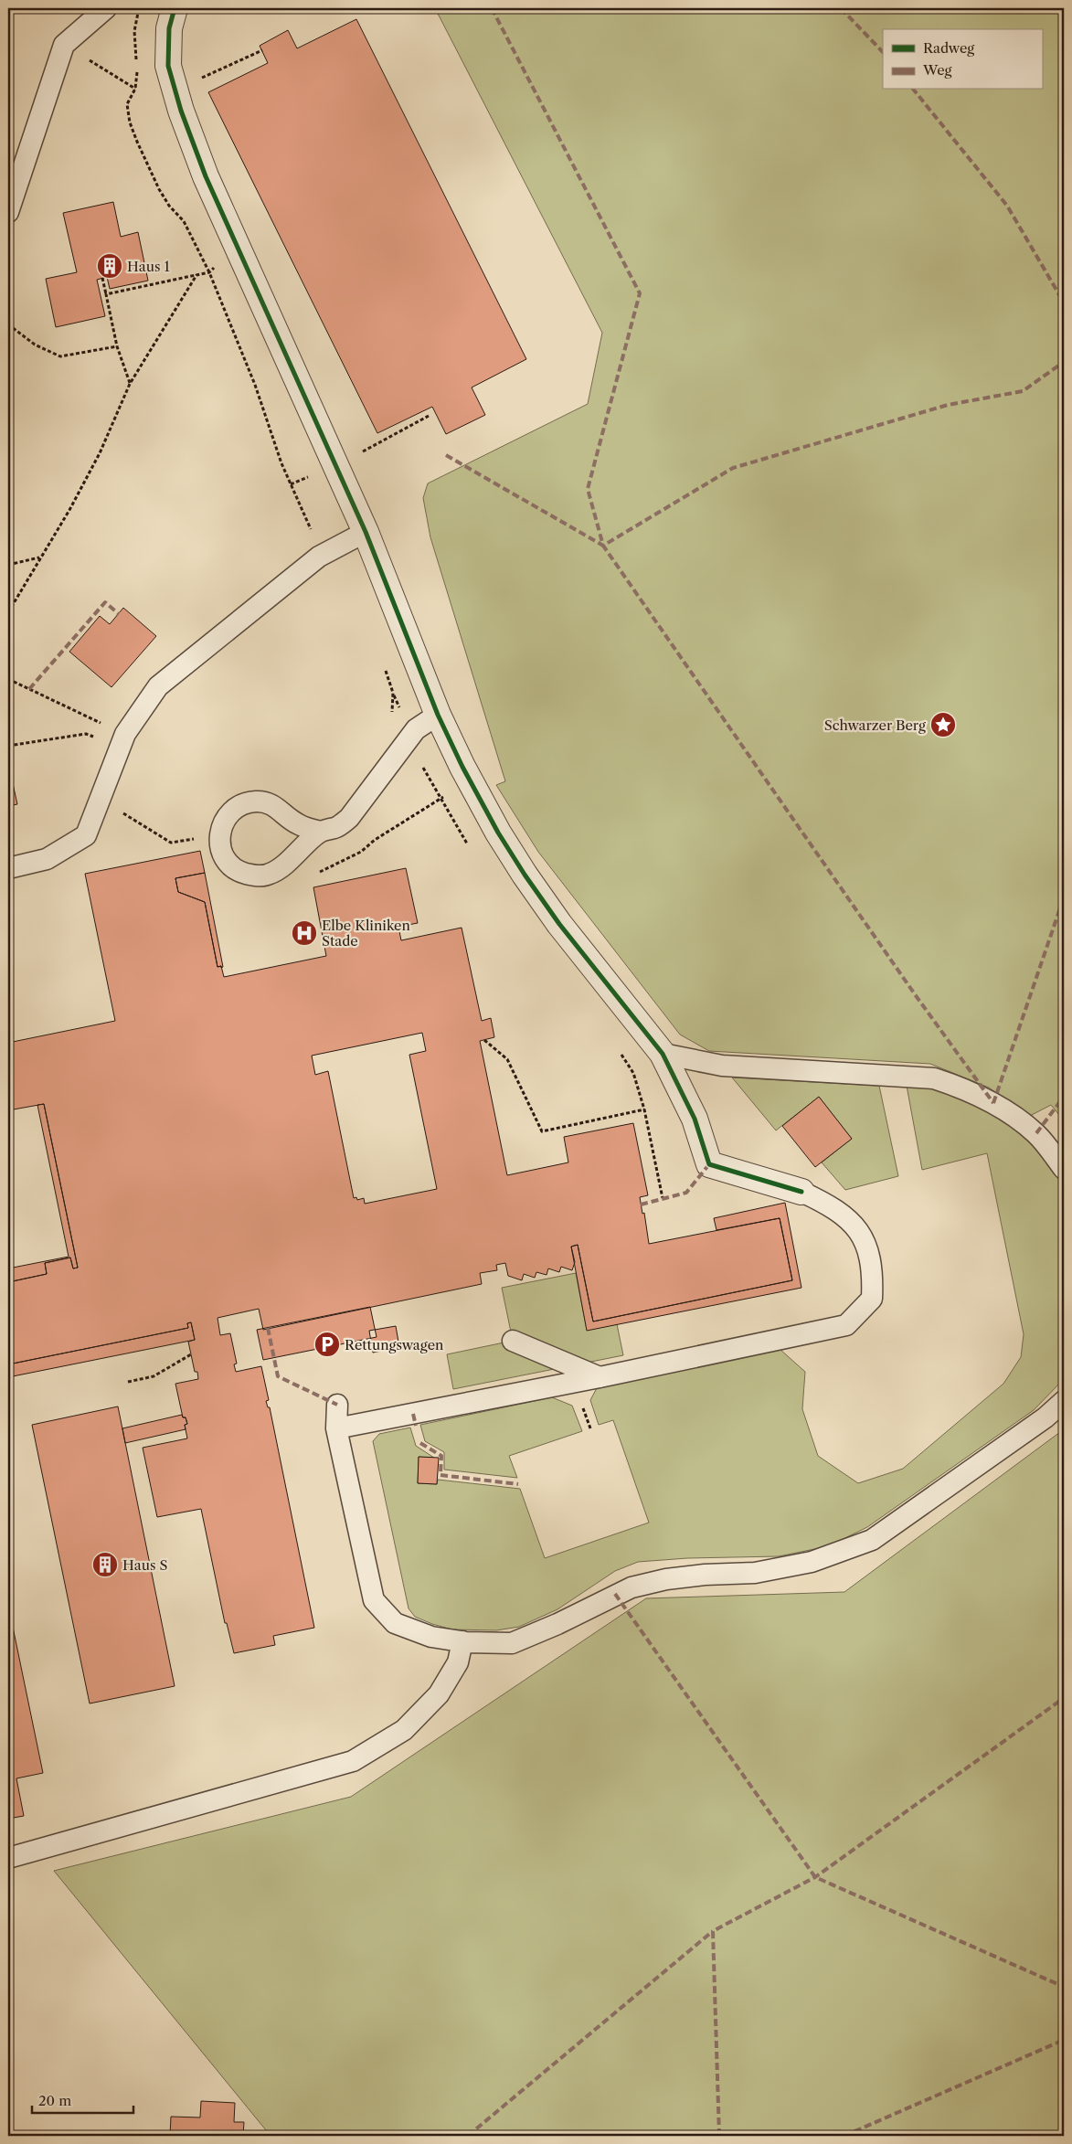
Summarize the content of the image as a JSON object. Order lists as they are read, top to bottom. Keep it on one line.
{"places":{"building":["Haus 1","Haus S"],"place":["Schwarzer Berg"],"hospital":["Elbe Kliniken Stade"],"parking":["Rettungswagen"]},"legend":["Radweg","Weg"],"scale_bar":"20 m"}
